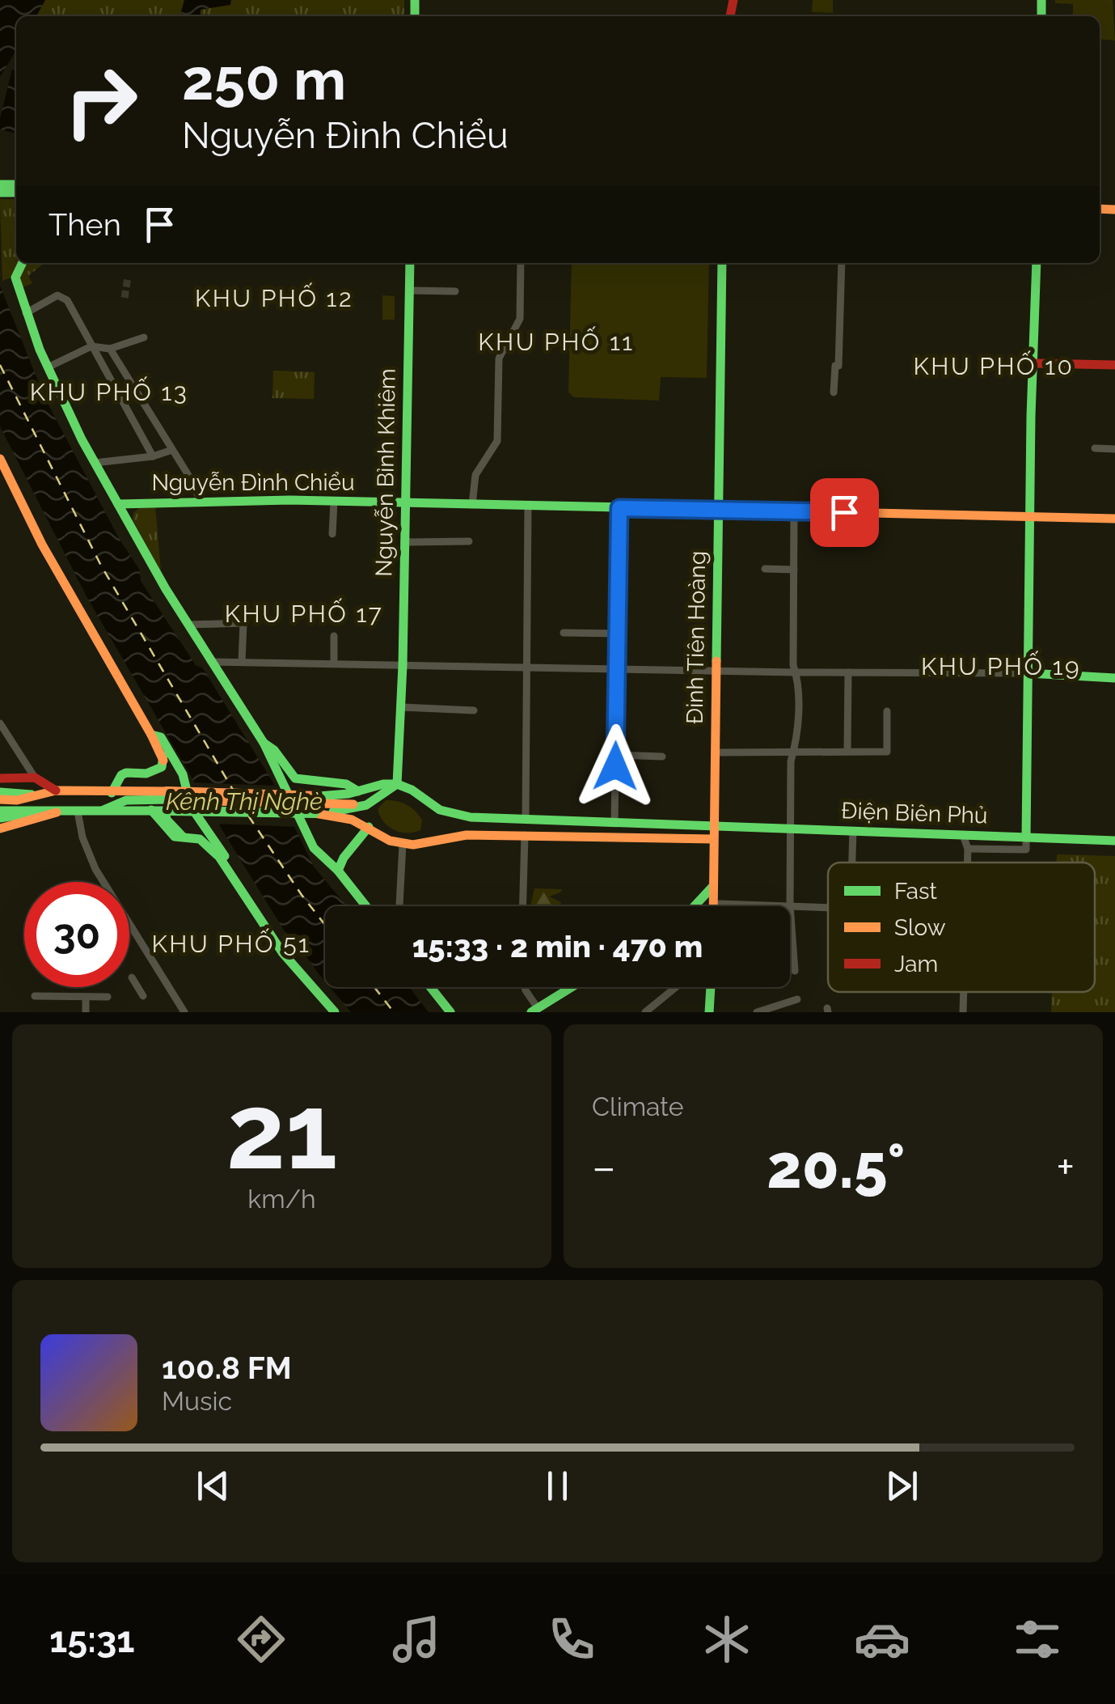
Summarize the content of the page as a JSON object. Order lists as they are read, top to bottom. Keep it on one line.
{"streets":{"main road":["Nguyễn Bỉnh Khiêm","Nguyễn Đình Chiểu","Đinh Tiên Hoàng","Điện Biên Phủ"]},"crossings":[["Nguyễn Bỉnh Khiêm","Nguyễn Đình Chiểu"],["Nguyễn Bỉnh Khiêm","Điện Biên Phủ"],["Nguyễn Đình Chiểu","Đinh Tiên Hoàng"],["Đinh Tiên Hoàng","Điện Biên Phủ"]],"districts":["KHU PHỐ 12","KHU PHỐ 11","KHU PHỐ 10","KHU PHỐ 13","KHU PHỐ 17","KHU PHỐ 19","KHU PHỐ 51"],"water":["Kênh Thị Nghè"],"legend":["Fast","Slow","Jam"],"page":{"turn":["250 m","Nguyễn Đình Chiểu"],"then":"Then","limit":"30","trip":"15:33 · 2 min · 470 m","tile":[["21","km/h"],"Climate"],"heat":["−","20.5°","+"],"song":["100.8 FM","Music"],"tabs":"15:31"}}
